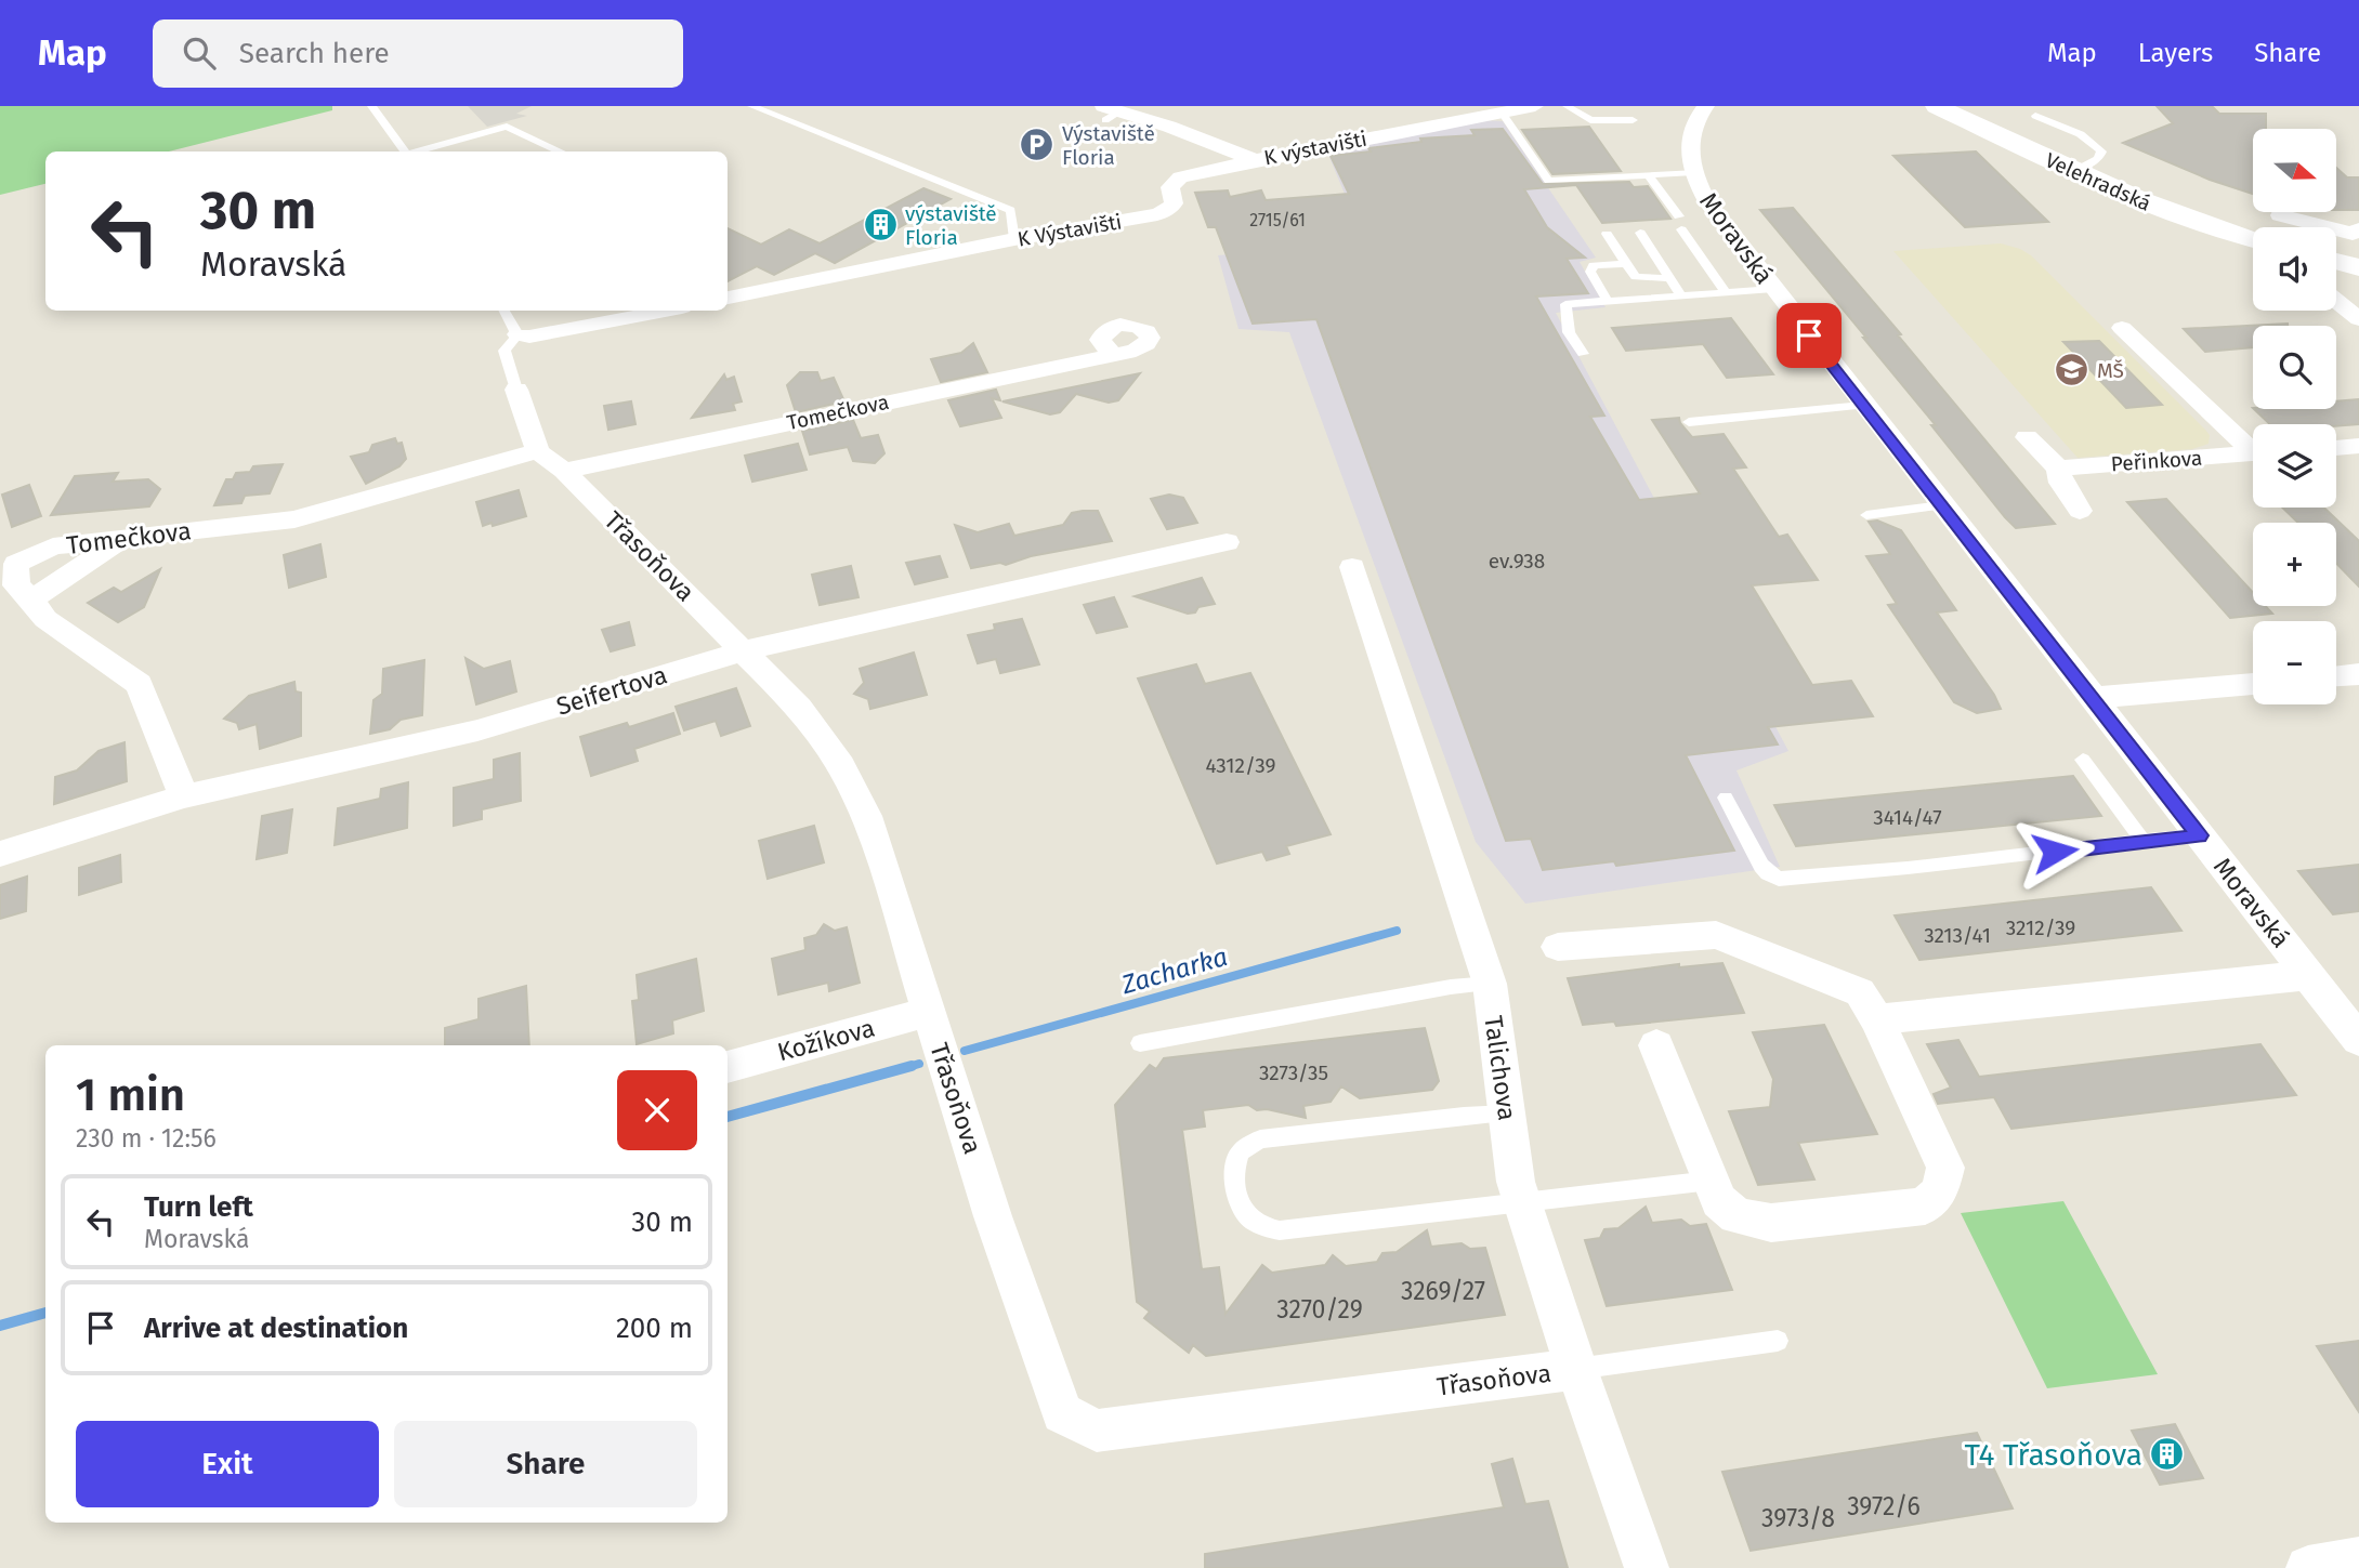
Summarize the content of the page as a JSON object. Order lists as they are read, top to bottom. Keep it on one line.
{"streets":{"main road":["Velehradská"],"street":["K výstavišti","K Výstavišti","Moravská","Tomečkova","Peřinkova","Třasoňova","Seifertova","Kožíkova","Talichova"]},"crossings":[["K výstavišti","K Výstavišti"],["Tomečkova","Třasoňova"],["Tomečkova","Seifertova"],["Třasoňova","Seifertova"],["Třasoňova","Kožíkova"],["Třasoňova","Talichova"]],"water":["Zacharka"],"places":{"parking":["Výstaviště Floria"],"building":["výstaviště Floria","T4 Třasoňova"],"school or university":["MŠ"]},"house_numbers":["2715/61","ev.938","4312/39","3414/47","3212/39","3213/41","3273/35","3269/27","3270/29","3972/6","3973/8"],"north":"right","page":{"header":"Map","search":"Search here","nav":["Map","Layers","Share"],"map_buttons":["+","−"],"turn":["30 m","Moravská"],"heading":["1 min","230 m · 12:56"],"list":[{"name":"Turn left","note":"Moravská","value":"30 m"},{"name":"Arrive at destination","value":"200 m"}],"buttons":["Exit","Share"]}}
